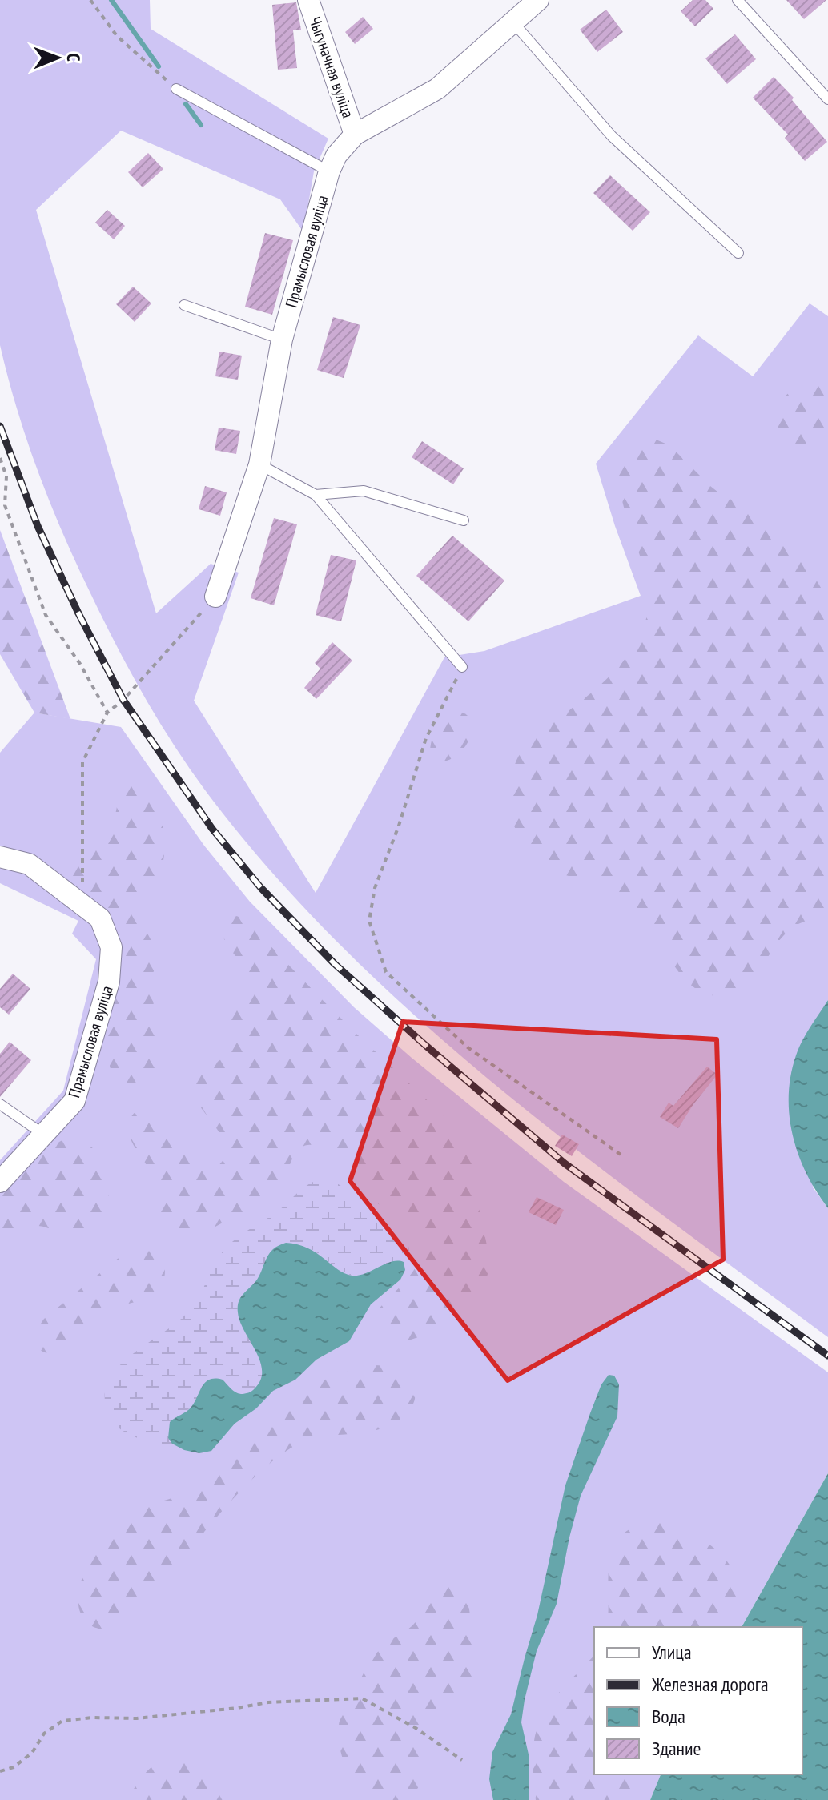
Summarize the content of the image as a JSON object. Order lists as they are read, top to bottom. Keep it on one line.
{"streets":{"street":["Чыгуначная вуліца","Прамысловая вуліца"]},"crossings":[["Чыгуначная вуліца","Прамысловая вуліца"]],"legend":["Улица","Железная дорога","Вода","Здание"],"north":"right"}
